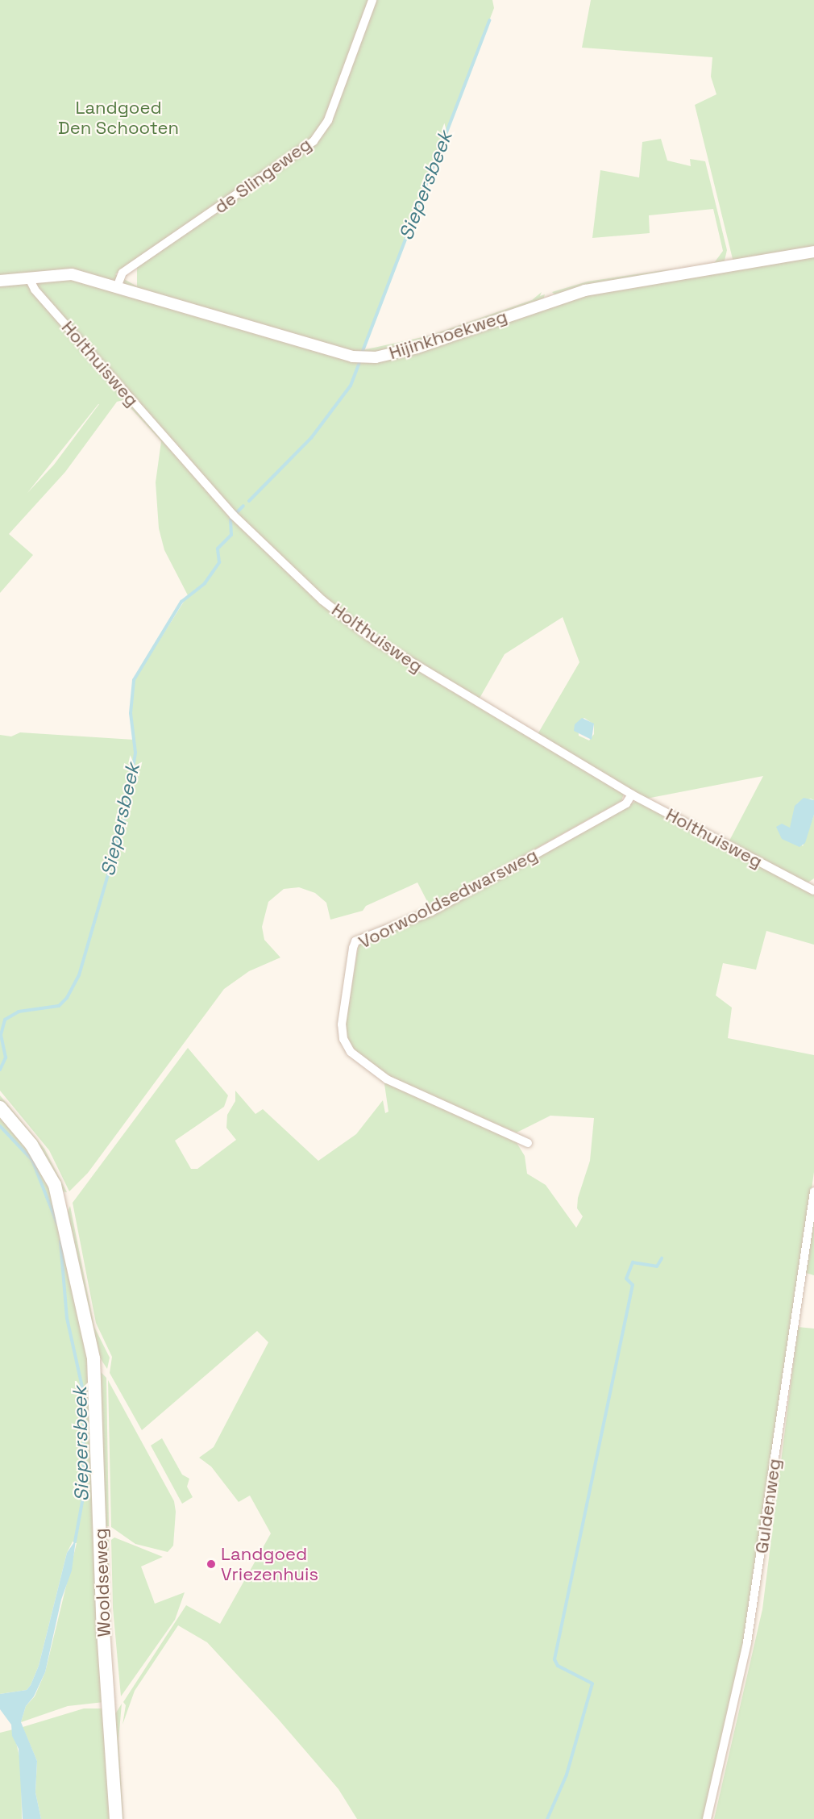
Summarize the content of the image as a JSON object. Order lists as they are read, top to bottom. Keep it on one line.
{"streets":{"main road":["Wooldseweg"],"street":["de Slingeweg","Hijinkhoekweg","Holthuisweg","Voorwooldsedwarsweg","Guldenweg"]},"crossings":[["de Slingeweg","Hijinkhoekweg"],["Hijinkhoekweg","Holthuisweg"],["Holthuisweg","Voorwooldsedwarsweg"]],"water":["Siepersbeek"],"parks":["Landgoed Den Schooten"],"places":["Landgoed Vriezenhuis"]}
